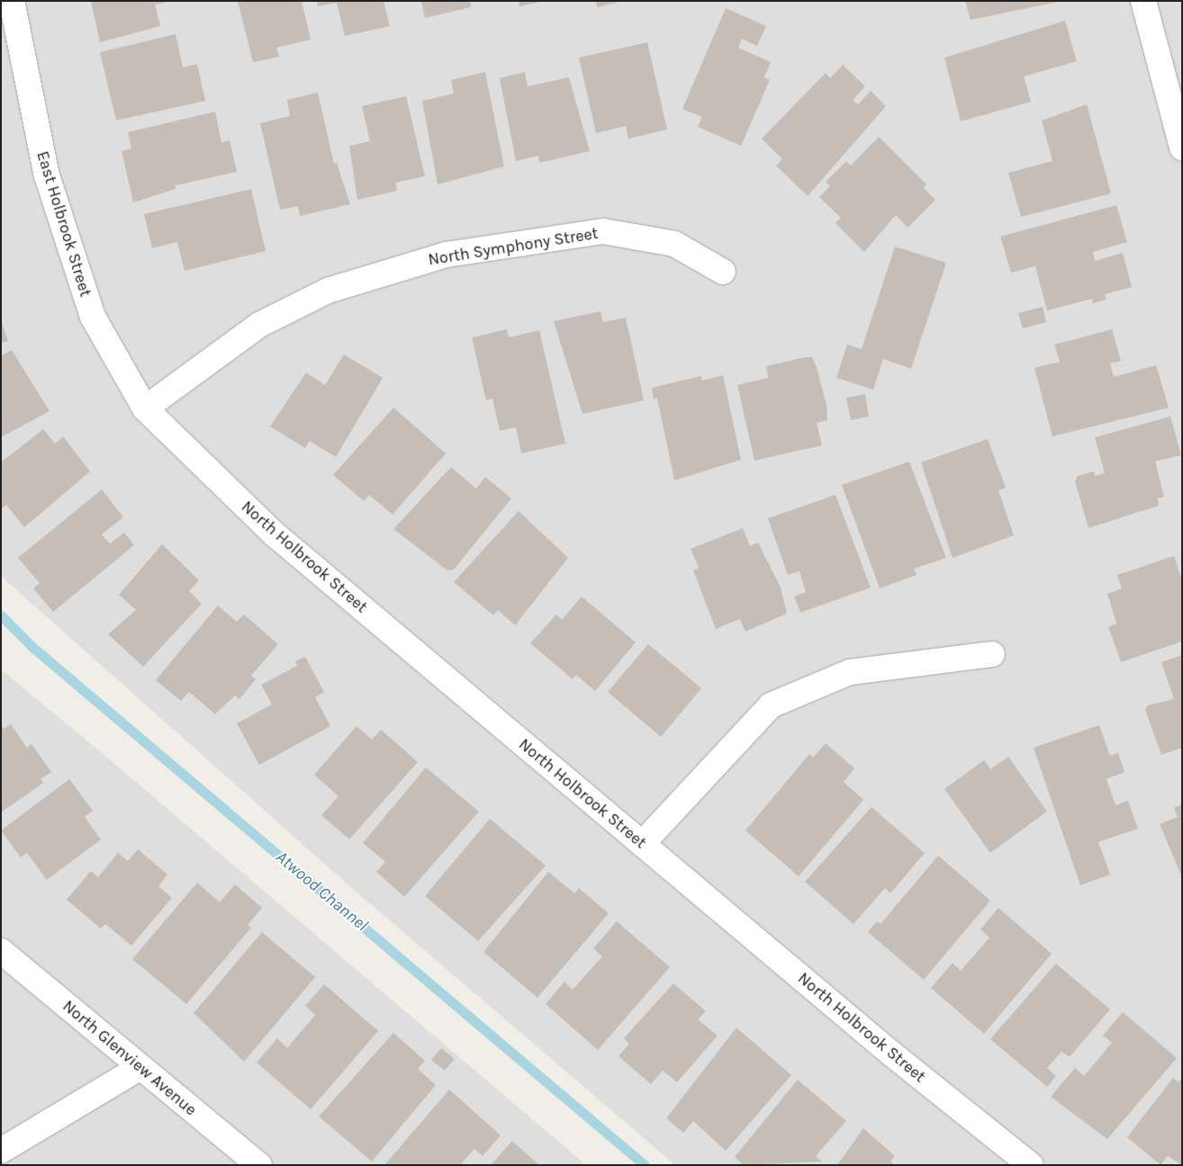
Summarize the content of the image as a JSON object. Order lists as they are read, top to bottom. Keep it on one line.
{"streets":{"street":["East Holbrook Street","North Symphony Street","North Holbrook Street","North Glenview Avenue"]},"crossings":[["East Holbrook Street","North Symphony Street"],["East Holbrook Street","North Holbrook Street"],["North Symphony Street","North Holbrook Street"]],"water":["Atwood Channel"]}
